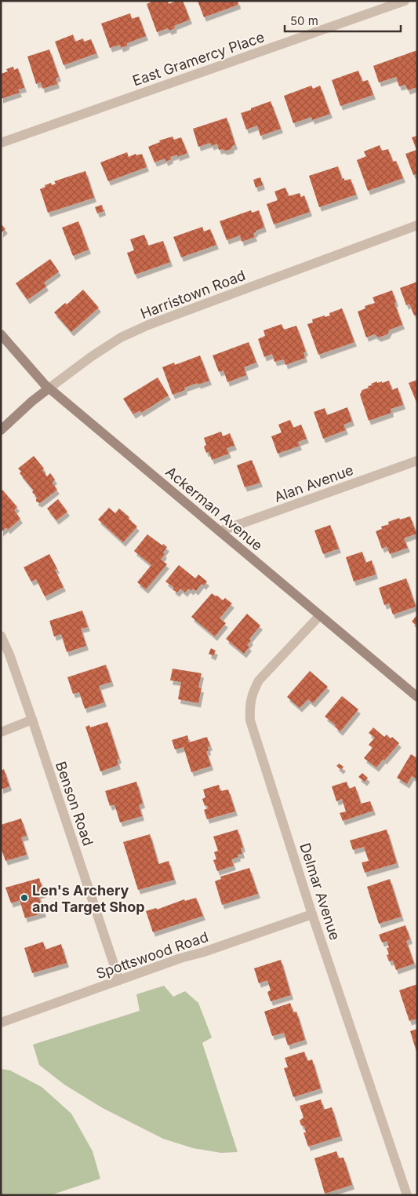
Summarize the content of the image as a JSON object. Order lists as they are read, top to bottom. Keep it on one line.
{"streets":{"street":["East Gramercy Place","Harristown Road","Alan Avenue","Ackerman Avenue","Benson Road","Delmar Avenue","Spottswood Road"]},"crossings":[["Harristown Road","Ackerman Avenue"],["Alan Avenue","Ackerman Avenue"],["Ackerman Avenue","Delmar Avenue"],["Benson Road","Spottswood Road"],["Delmar Avenue","Spottswood Road"]],"places":["Len's Archery and Target Shop"],"scale_bar":"50 m"}
